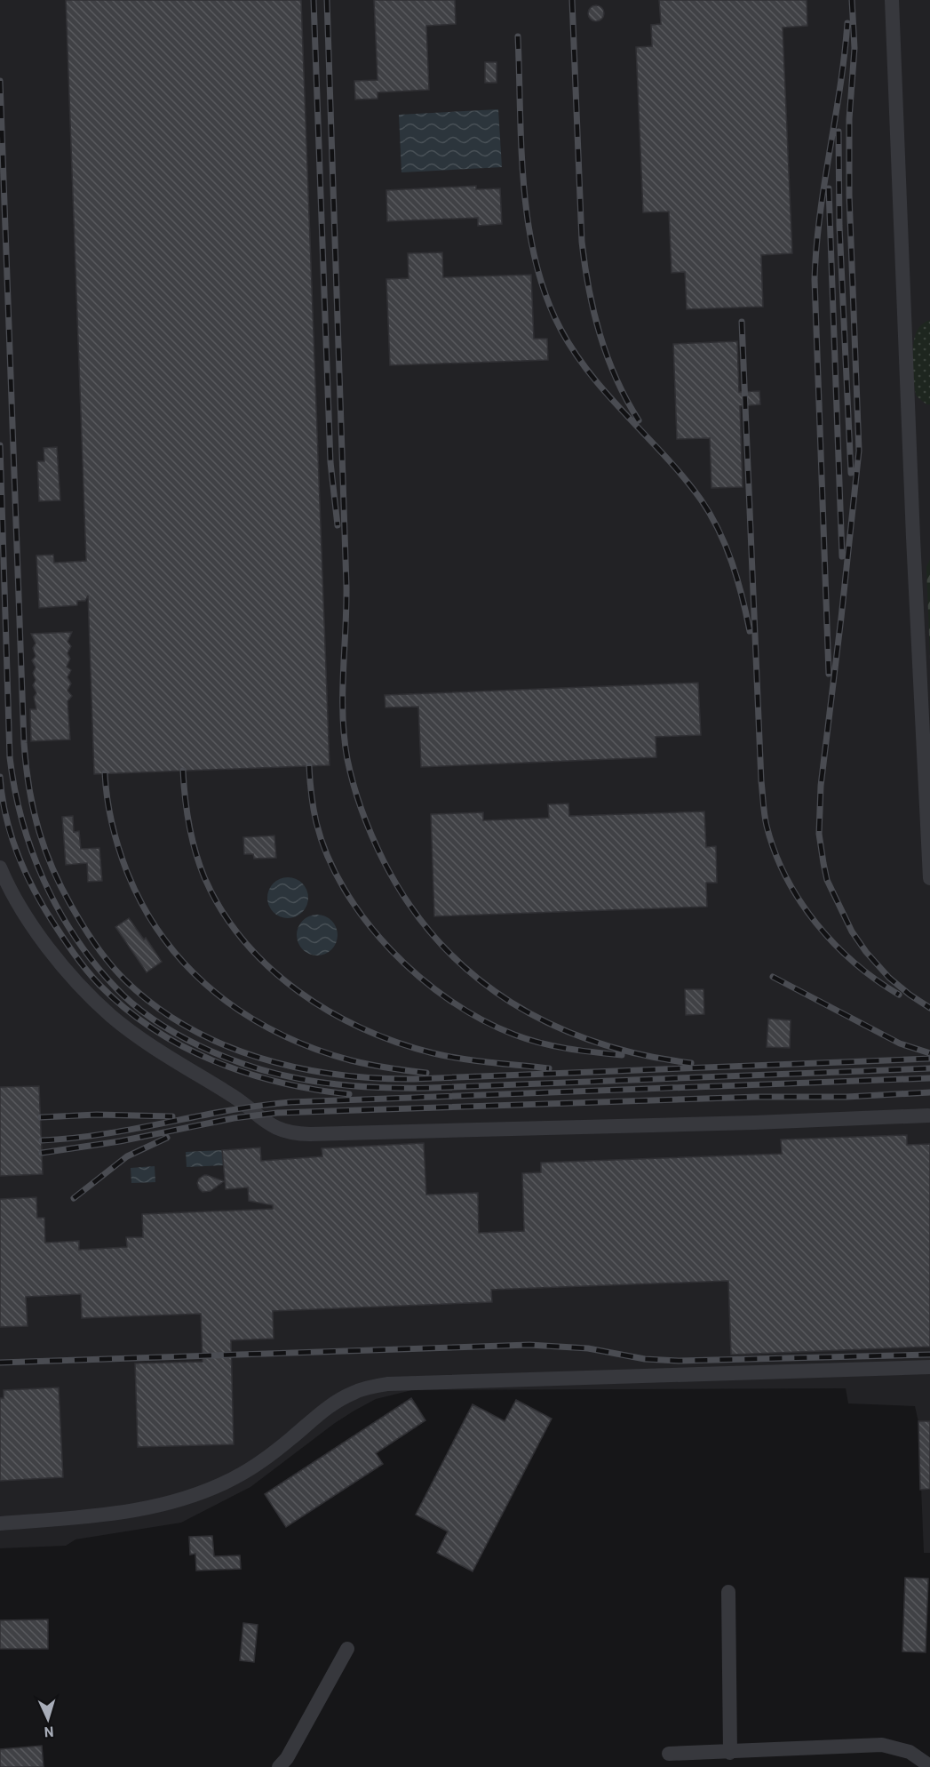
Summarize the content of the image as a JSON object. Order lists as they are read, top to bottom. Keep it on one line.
{"north":"bottom"}
